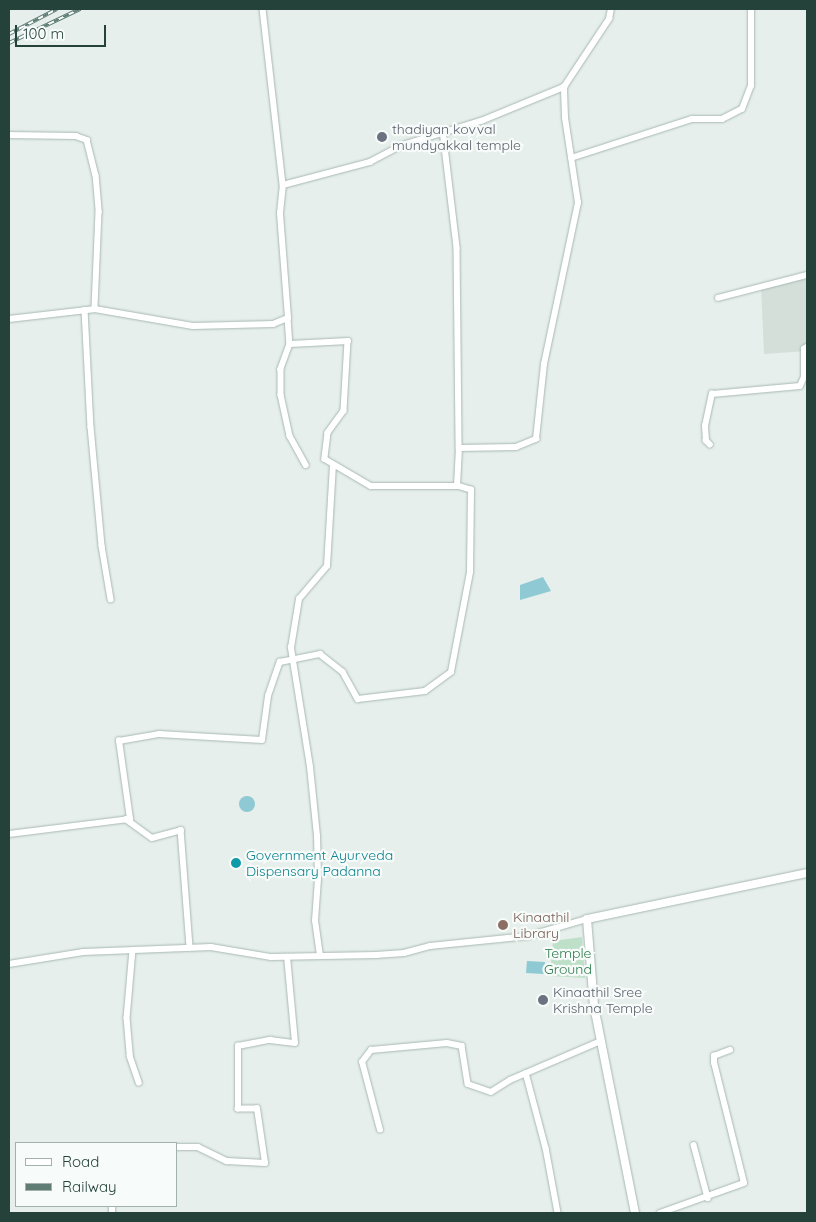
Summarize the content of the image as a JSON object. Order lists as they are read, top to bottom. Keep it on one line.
{"parks":["Temple Ground"],"places":["thadiyan kovval mundyakkal temple","Government Ayurveda Dispensary Padanna","Kinaathil Library","Kinaathil Sree Krishna Temple"],"legend":["Road","Railway"],"scale_bar":"100 m"}
